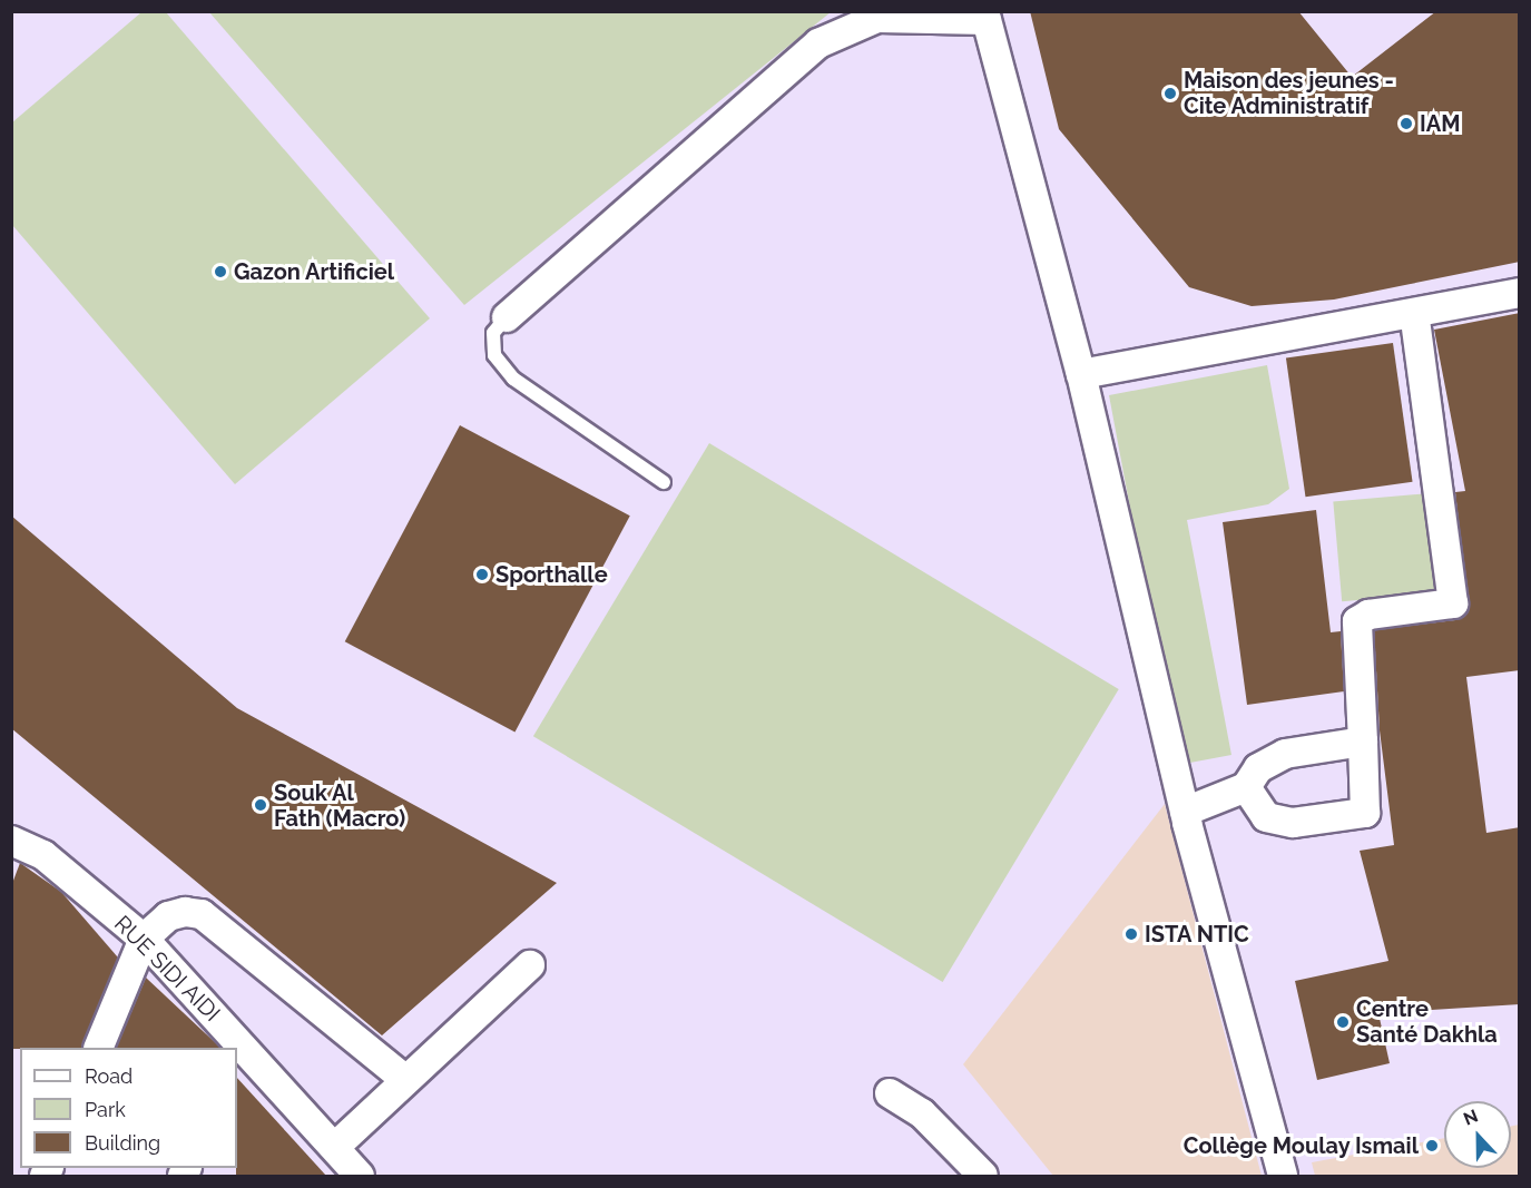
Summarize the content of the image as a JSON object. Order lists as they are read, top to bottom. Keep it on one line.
{"streets":{"street":["RUE SIDI AIDI"]},"places":["Maison des jeunes - Cite Administratif","IAM","Gazon Artificiel","Sporthalle","Souk Al Fath (Macro)","ISTA NTIC","Centre Santé Dakhla","Collège Moulay Ismail"],"legend":["Road","Park","Building"],"north":"top"}
